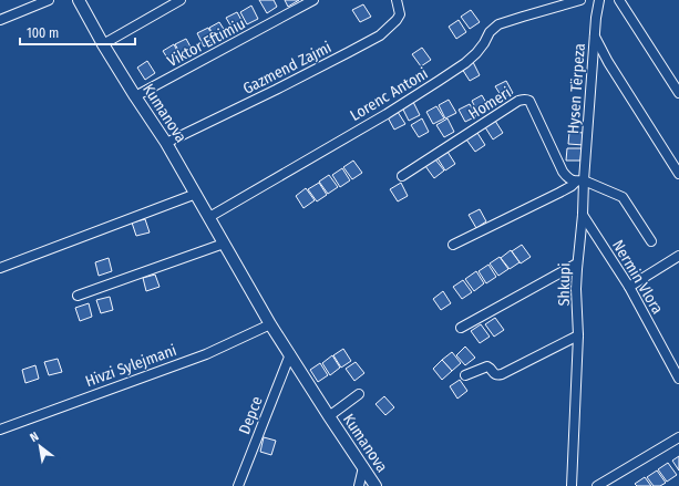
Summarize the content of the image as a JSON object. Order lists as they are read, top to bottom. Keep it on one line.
{"streets":{"main road":["Kumanova"],"street":["Viktor Eftimiu","Gazmend Zajmi","Hysen Tërpeza","Lorenc Antoni","Homeri","Nermin Vlora","Shkupi","Hivzi Sylejmani","Depce"]},"crossings":[["Viktor Eftimiu","Kumanova"],["Gazmend Zajmi","Kumanova"],["Hysen Tërpeza","Homeri"],["Hysen Tërpeza","Shkupi"],["Lorenc Antoni","Kumanova"],["Homeri","Shkupi"],["Kumanova","Hivzi Sylejmani"],["Kumanova","Depce"],["Nermin Vlora","Shkupi"]],"scale_bar":"100 m","north":"top left"}
